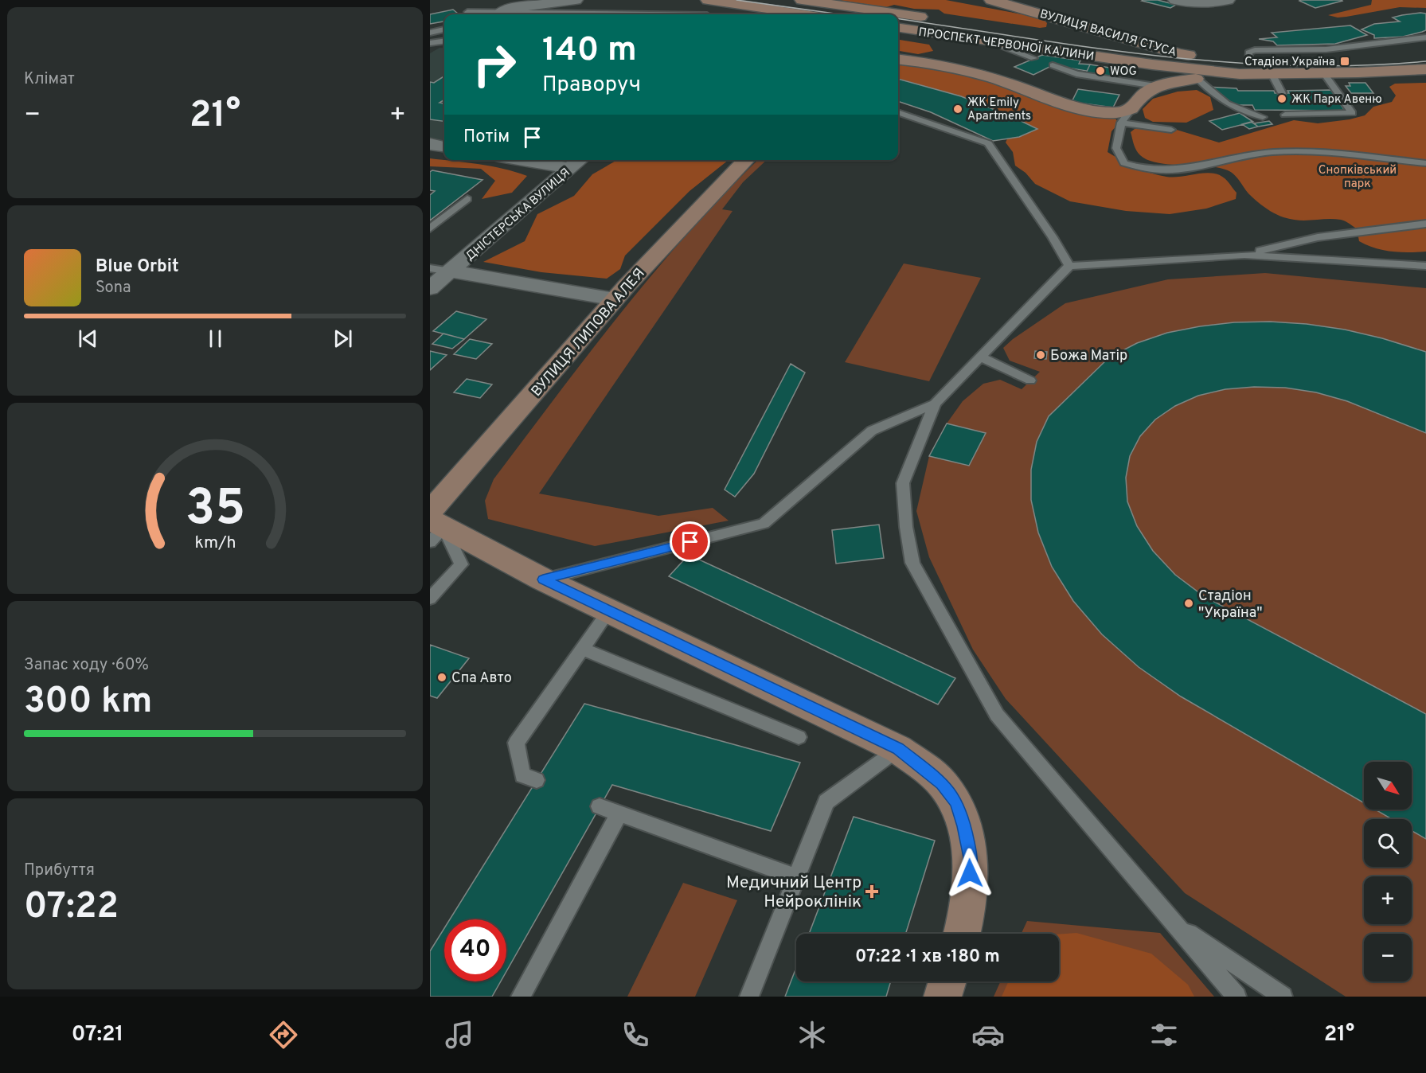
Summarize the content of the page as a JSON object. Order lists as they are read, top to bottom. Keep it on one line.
{"streets":{"street":["ВУЛИЦЯ ВАСИЛЯ СТУСА","ПРОСПЕКТ ЧЕРВОНОЇ КАЛИНИ","ДНІСТЕРСЬКА ВУЛИЦЯ","ВУЛИЦЯ ЛИПОВА АЛЕЯ"]},"crossings":[["ВУЛИЦЯ ВАСИЛЯ СТУСА","ПРОСПЕКТ ЧЕРВОНОЇ КАЛИНИ"],["ДНІСТЕРСЬКА ВУЛИЦЯ","ВУЛИЦЯ ЛИПОВА АЛЕЯ"]],"parks":["Снопківський парк"],"places":{"transit":["Стадіон Україна"],"other":["WOG","ЖК Парк Авеню","ЖК Emily Apartments","Божа Матір","Стадіон \"Україна\"","Спа Авто"],"health":["Медичний Центр Нейроклінік"]},"north":"bottom right","page":{"tile":["Клімат",["Запас ходу · 60%","300 km"],["Прибуття","07:22"]],"turn":["140 m","Праворуч"],"heat":["−","21°","+"],"then":"Потім","song":["Blue Orbit","Sona"],"map_buttons":["+","−"],"limit":"40","trip":"07:22 · 1 хв · 180 m","tabs":["07:21","21°"],"gauge":["35","km/h"]}}
